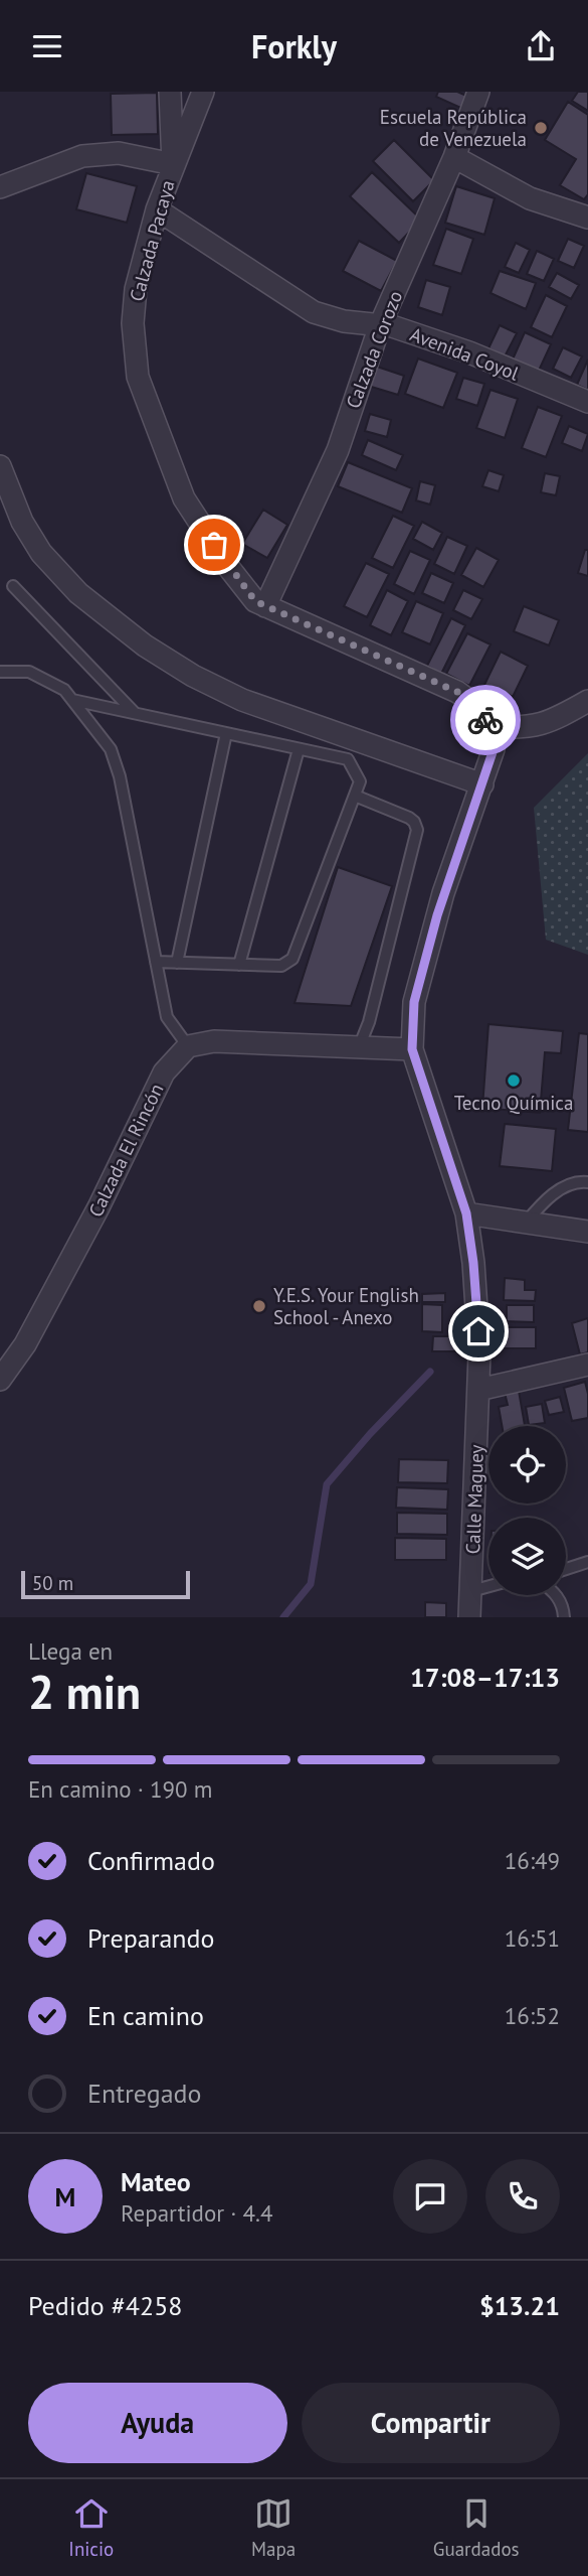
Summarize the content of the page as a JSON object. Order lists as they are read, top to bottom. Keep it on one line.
{"streets":{"street":["Calzada Pacaya","Calzada Corozo","Avenida Coyol","Calzada El Rincón","Calle Maguey"]},"crossings":[["Calzada Pacaya","Calzada Corozo"],["Calzada Pacaya","Avenida Coyol"],["Calzada Pacaya","Calle Maguey"],["Calzada Corozo","Avenida Coyol"]],"places":["Escuela República de Venezuela","Tecno Química","Y.E.S. Your English School - Anexo"],"scale_bar":"50 m","page":{"header":"Forkly","scale":"50 m","heading":["2 min","Llega en","17:08–17:13"],"panel":["Mateo","Repartidor · 4.4","Pedido #4258","$13.21"],"bar":"En camino · 190 m","list":[["Confirmado","16:49"],["Preparando","16:51"],["En camino","16:52"],"Entregado"],"round":"M","buttons":["Ayuda","Compartir"],"tabs":["Inicio","Mapa","Guardados"]}}
